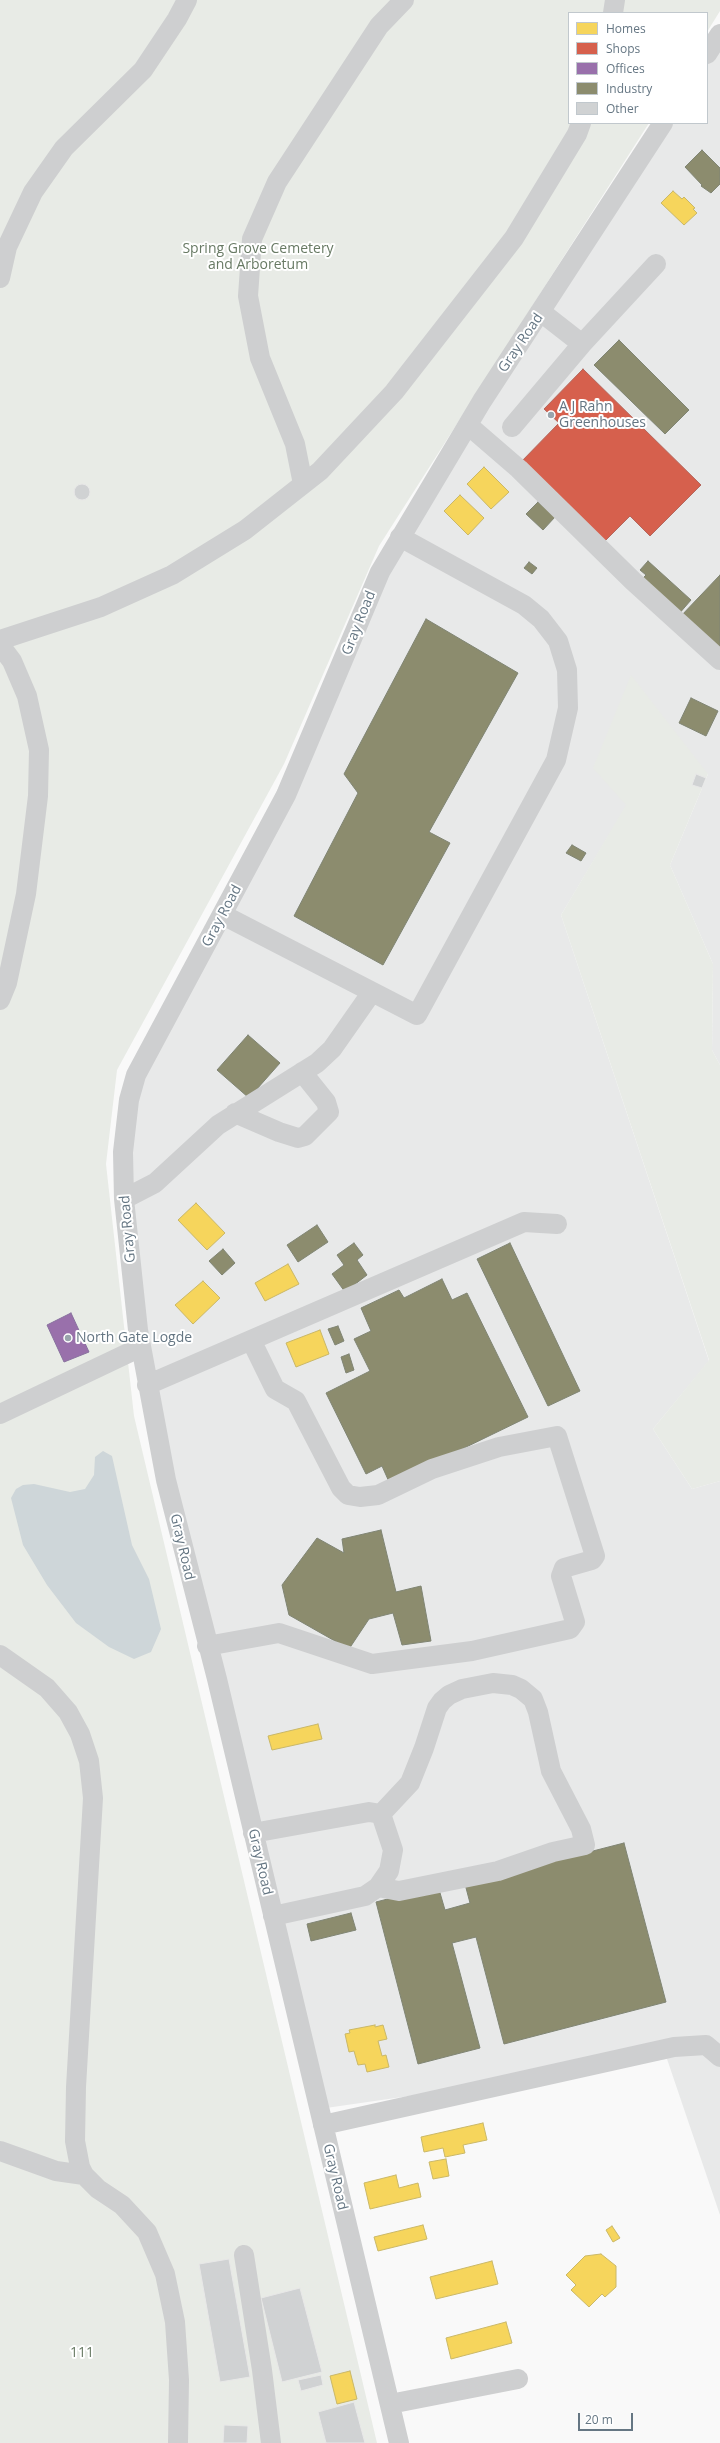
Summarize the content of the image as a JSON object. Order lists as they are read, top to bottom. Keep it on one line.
{"streets":{"street":["Gray Road"]},"parks":["Spring Grove Cemetery and Arboretum","111"],"places":["A J Rahn Greenhouses","North Gate Logde"],"legend":["Homes","Shops","Offices","Industry","Other"],"scale_bar":"20 m"}
